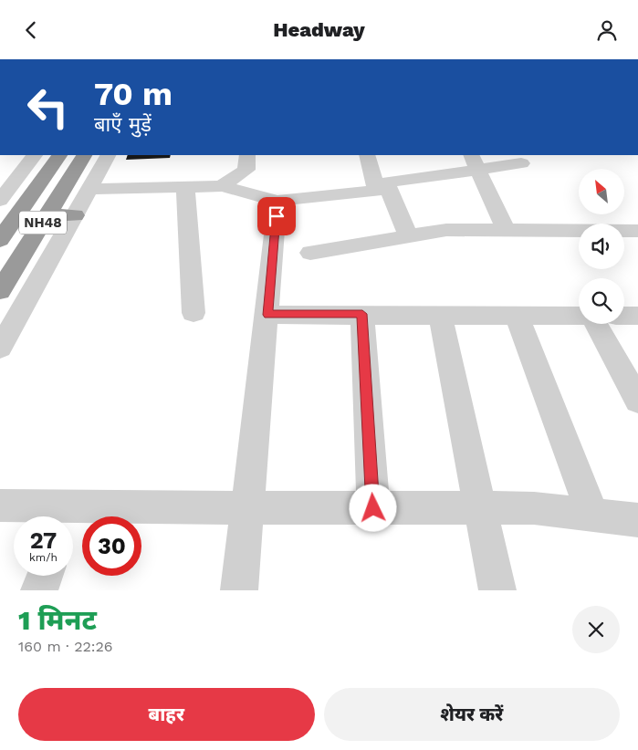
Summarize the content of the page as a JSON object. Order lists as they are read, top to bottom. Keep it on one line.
{"streets":{"highway":["NH48"]},"north":"top left","page":{"header":"Headway","turn":["70 m","बाएँ मुड़ें"],"speed":"27 km/h","limit":"30","heading":["1 मिनट","160 m · 22:26"],"buttons":["बाहर","शेयर करें"]}}
